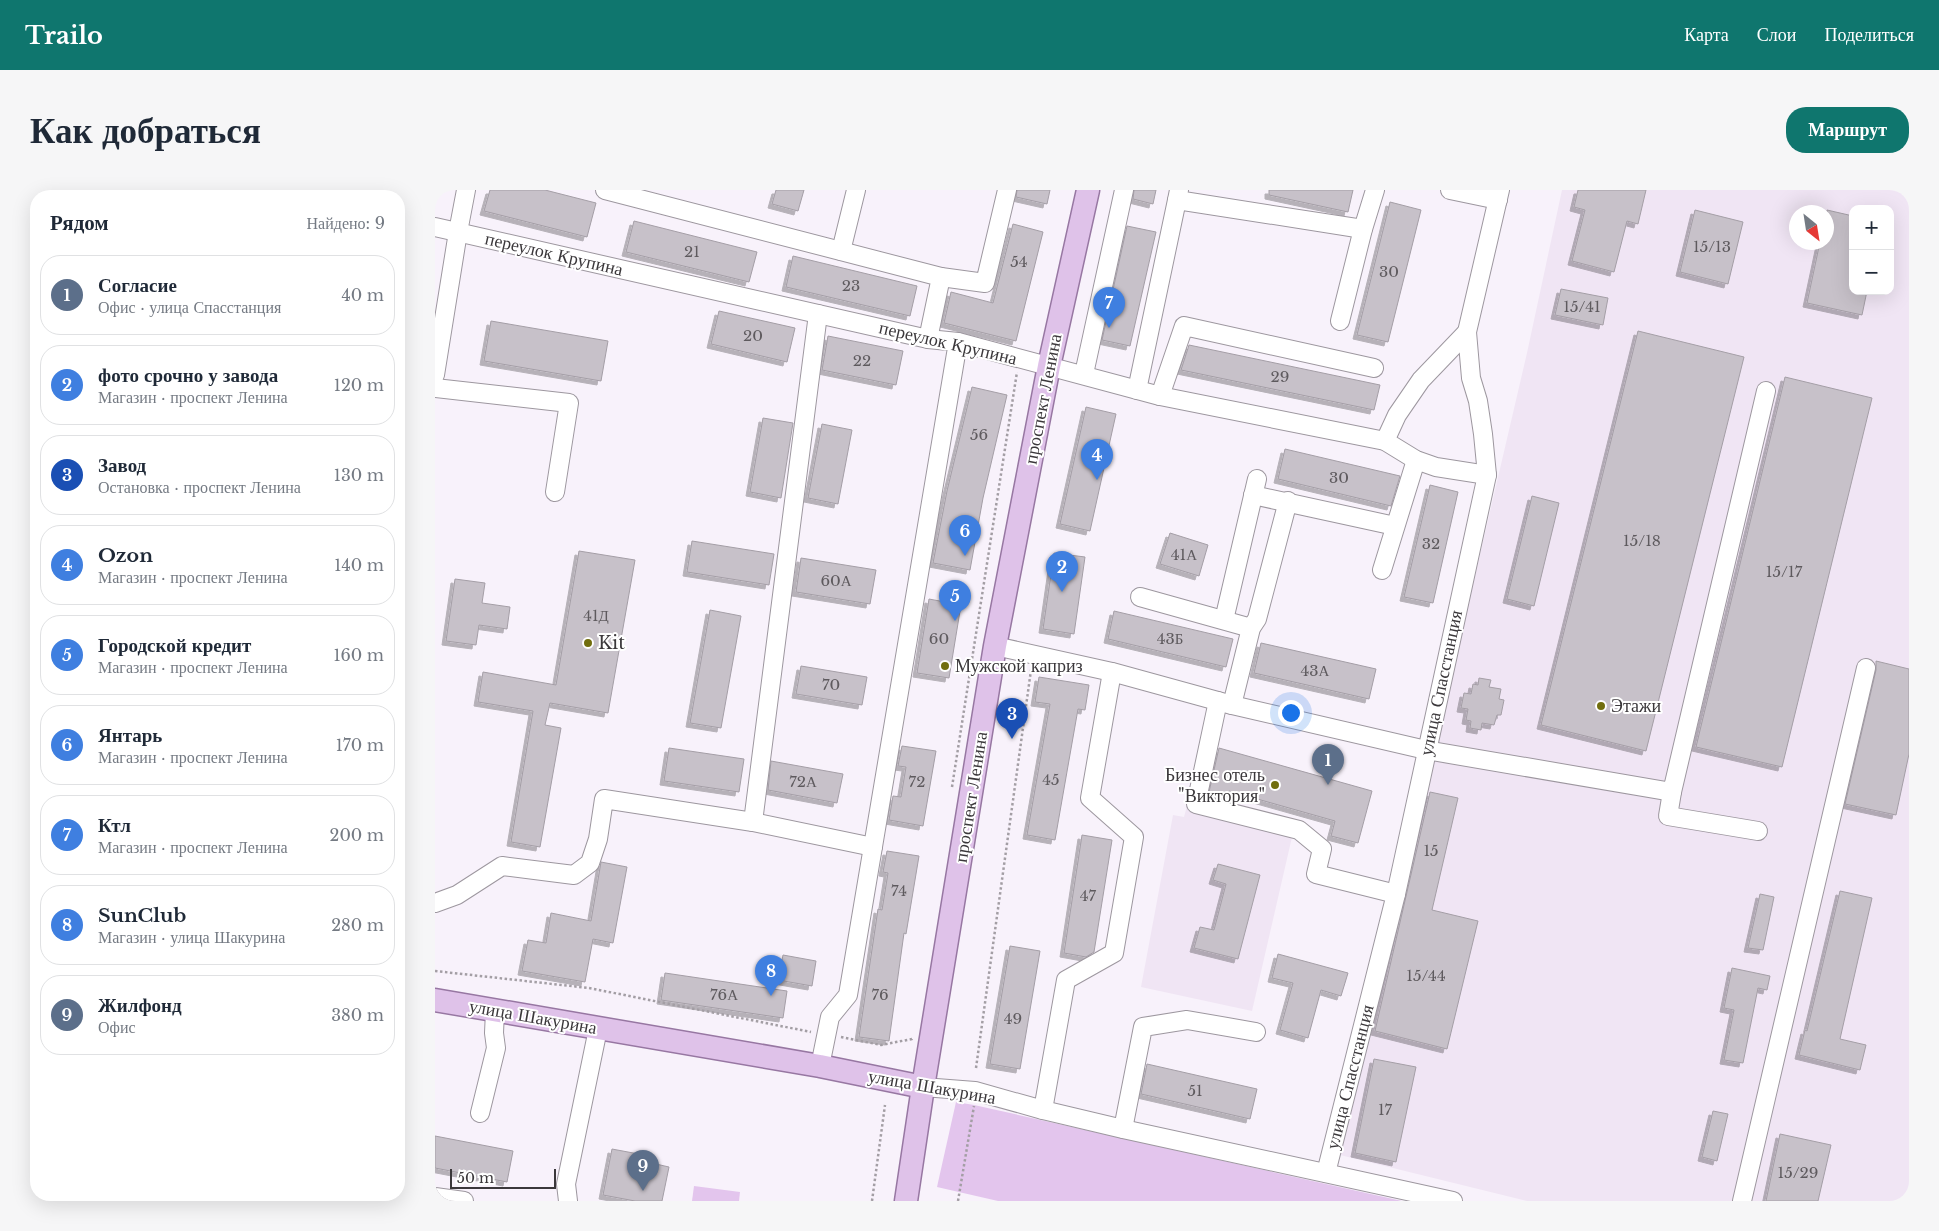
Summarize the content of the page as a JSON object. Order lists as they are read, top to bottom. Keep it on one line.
{"streets":{"main road":["проспект Ленина","улица Шакурина"],"street":["переулок Крупина","улица Спасстанция"]},"crossings":[["переулок Крупина","проспект Ленина"],["переулок Крупина","улица Спасстанция"],["проспект Ленина","улица Шакурина"],["улица Спасстанция","улица Шакурина"]],"places":["Kit","Мужской каприз","Этажи","Бизнес отель \"Виктория\""],"house_numbers":["15/13","21","54","30","23","15/41","20","22","29","56","30","15/18","32","41А","15/17","60А","41Д","60","43Б","43А","70","45","72А","72","15","74","47","15/44","76А","76","49","51","17","15/29"],"scale_bar":"50 m","north":"bottom right","page":{"header":"Trailo","nav":["Карта","Слои","Поделиться"],"buttons":"Маршрут","title":"Как добраться","heading":["Рядом","Найдено: 9"],"map_buttons":["+","−"],"list":[{"mark":"1","name":"Согласие","note":"Офис · улица Спасстанция","value":"40 m"},{"mark":"2","name":"фото срочно у завода","note":"Магазин · проспект Ленина","value":"120 m"},{"mark":"3","name":"Завод","note":"Остановка · проспект Ленина","value":"130 m"},{"mark":"4","name":"Ozon","note":"Магазин · проспект Ленина","value":"140 m"},{"mark":"5","name":"Городской кредит","note":"Магазин · проспект Ленина","value":"160 m"},{"mark":"6","name":"Янтарь","note":"Магазин · проспект Ленина","value":"170 m"},{"mark":"7","name":"Ктл","note":"Магазин · проспект Ленина","value":"200 m"},{"mark":"8","name":"SunClub","note":"Магазин · улица Шакурина","value":"280 m"},{"mark":"9","name":"Жилфонд","note":"Офис","value":"380 m"}],"pins":["7","4","6","2","5","3","1","8","9"],"scale":"50 m"}}
